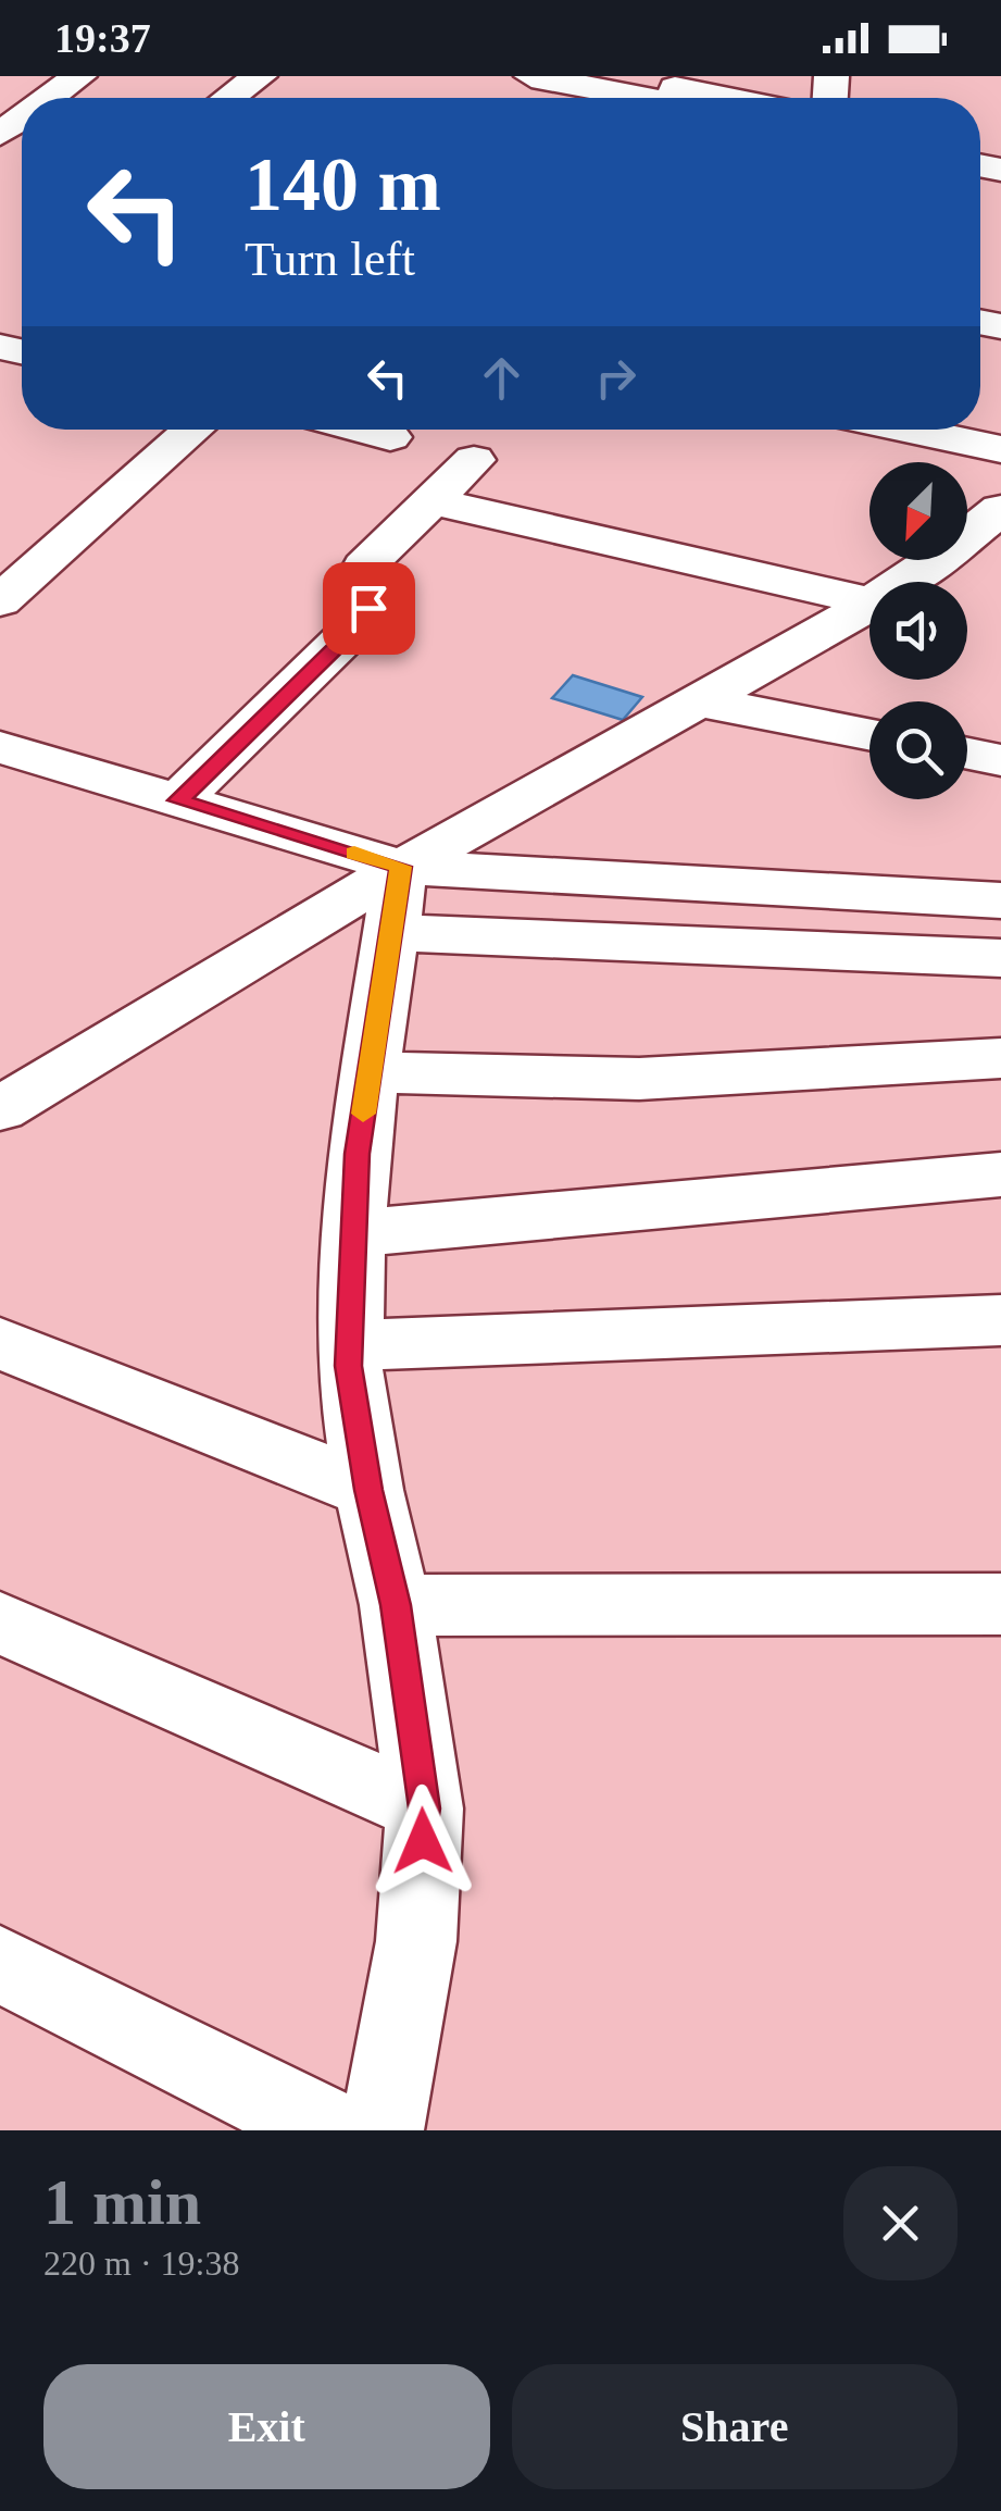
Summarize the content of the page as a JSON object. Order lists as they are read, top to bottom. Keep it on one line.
{"north":"bottom left","page":{"status":"19:37","turn":["140 m","Turn left"],"heading":["1 min","220 m · 19:38"],"buttons":["Exit","Share"]}}
